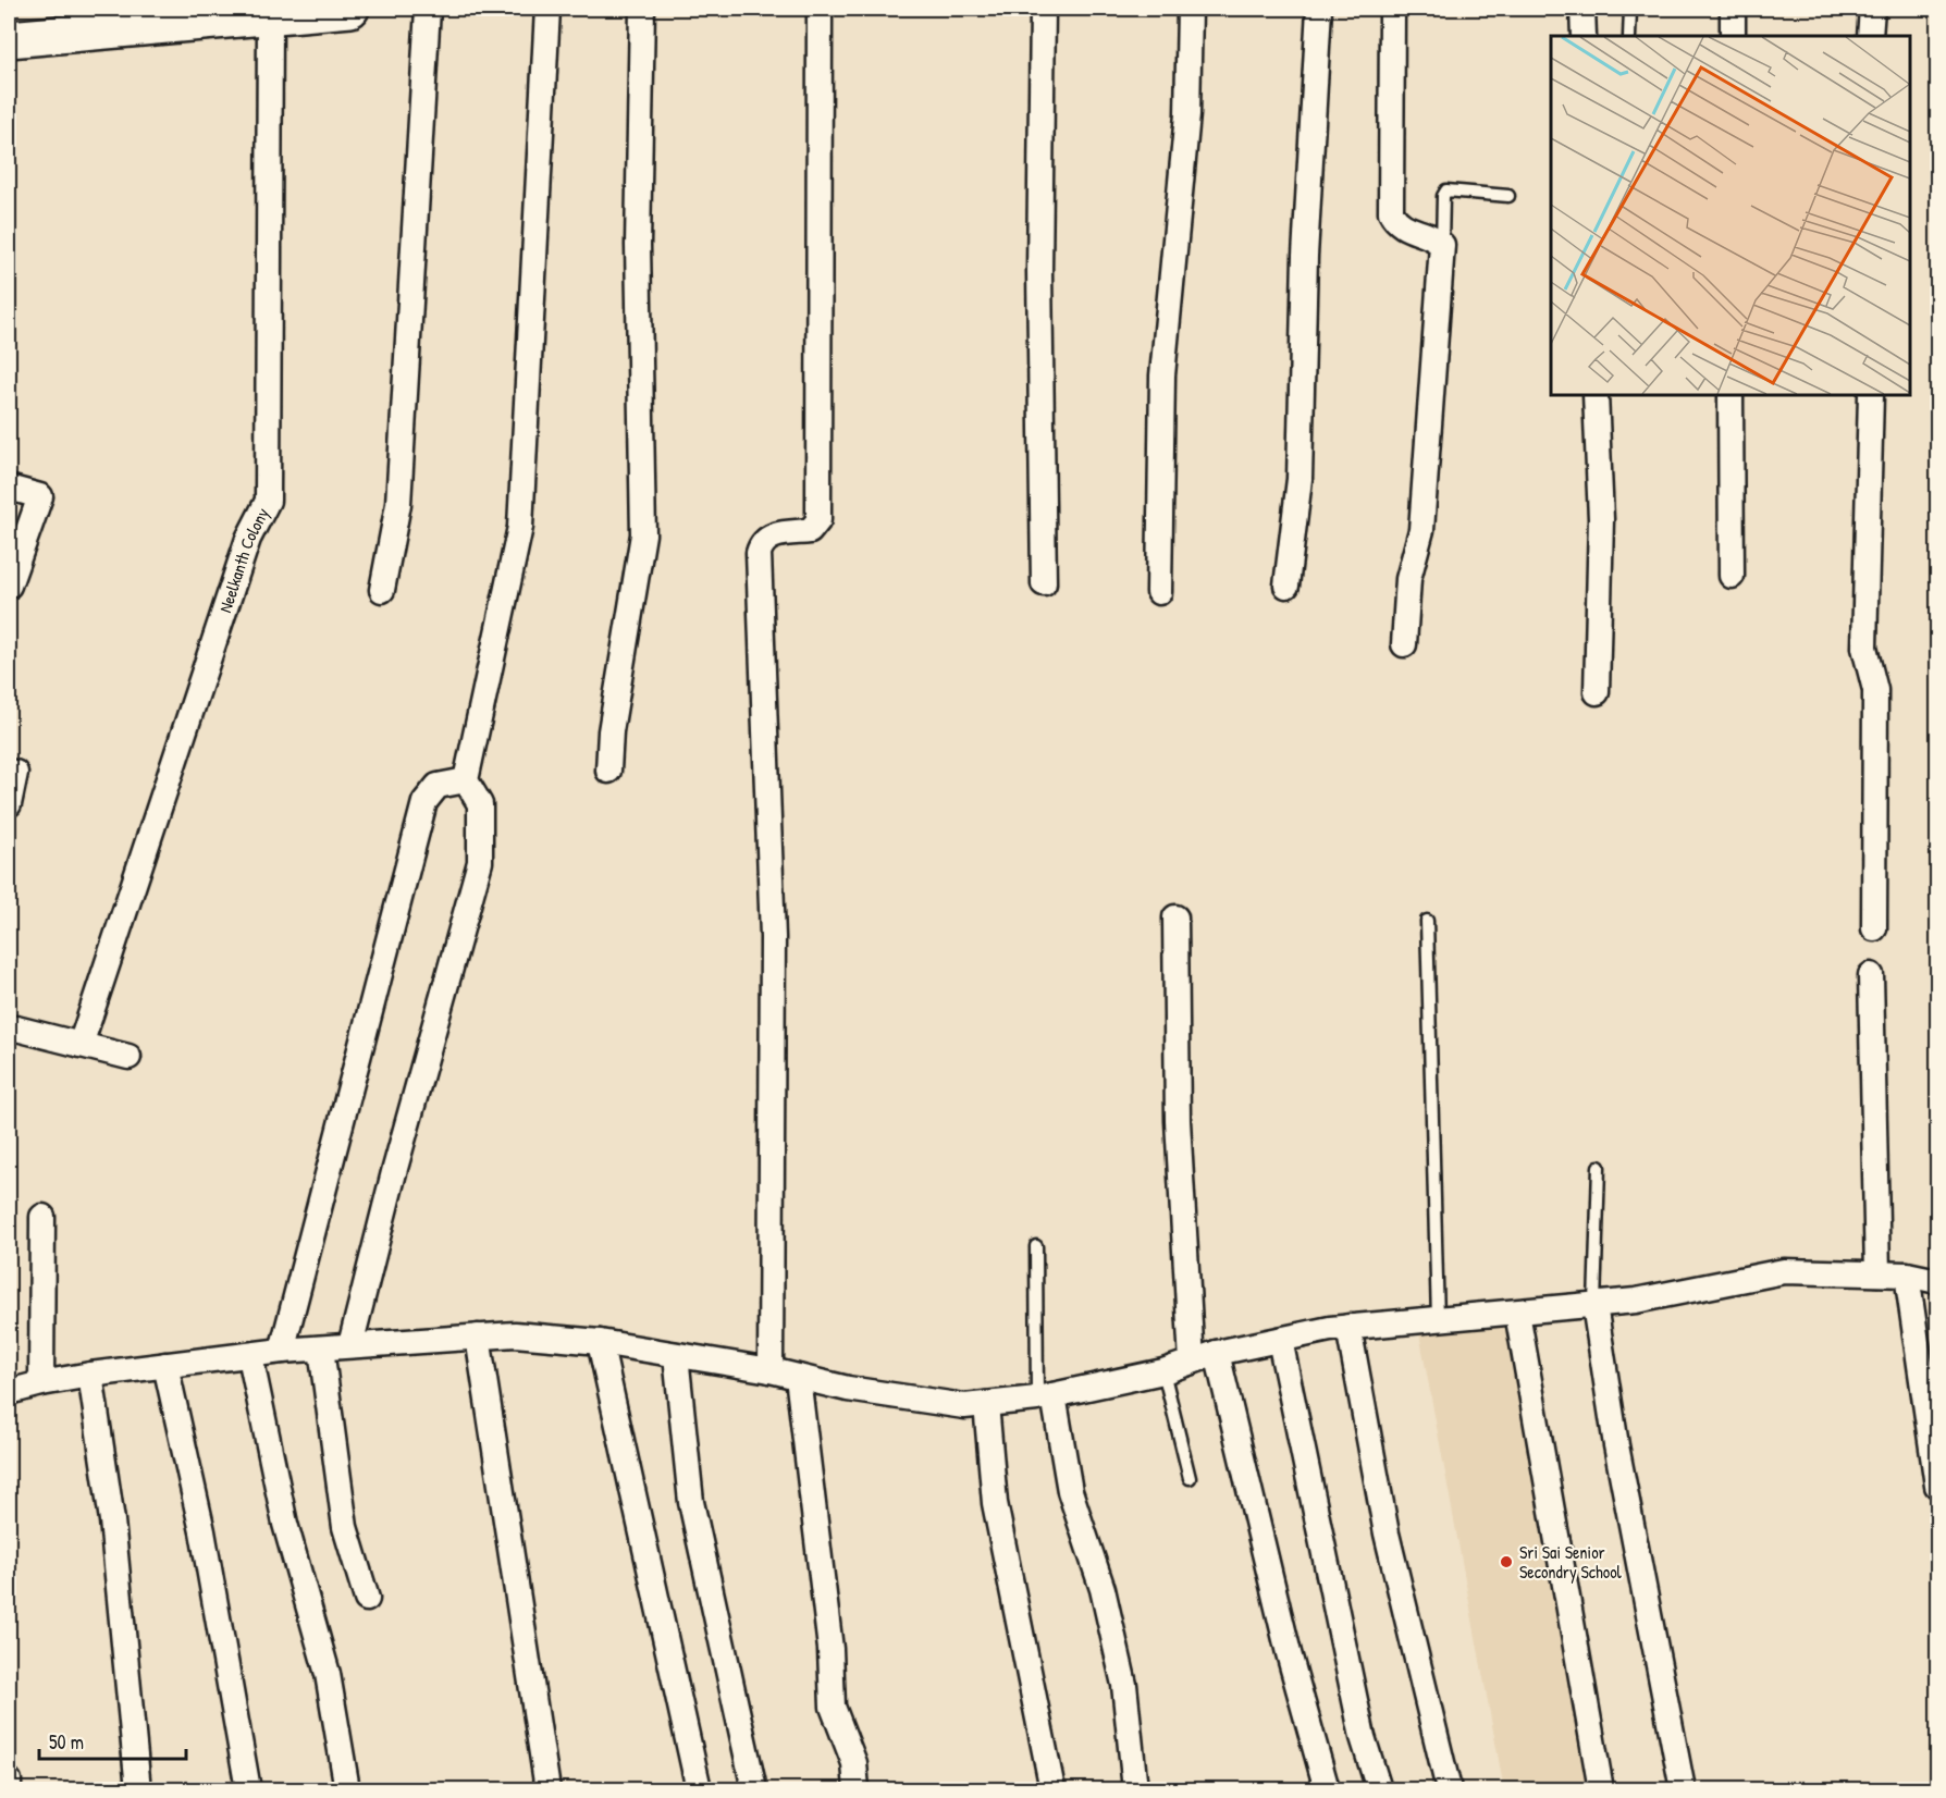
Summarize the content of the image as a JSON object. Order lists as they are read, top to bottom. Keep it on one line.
{"streets":{"street":["Neelkanth Colony"]},"places":["Sri Sai Senior Secondry School"],"scale_bar":"50 m"}
